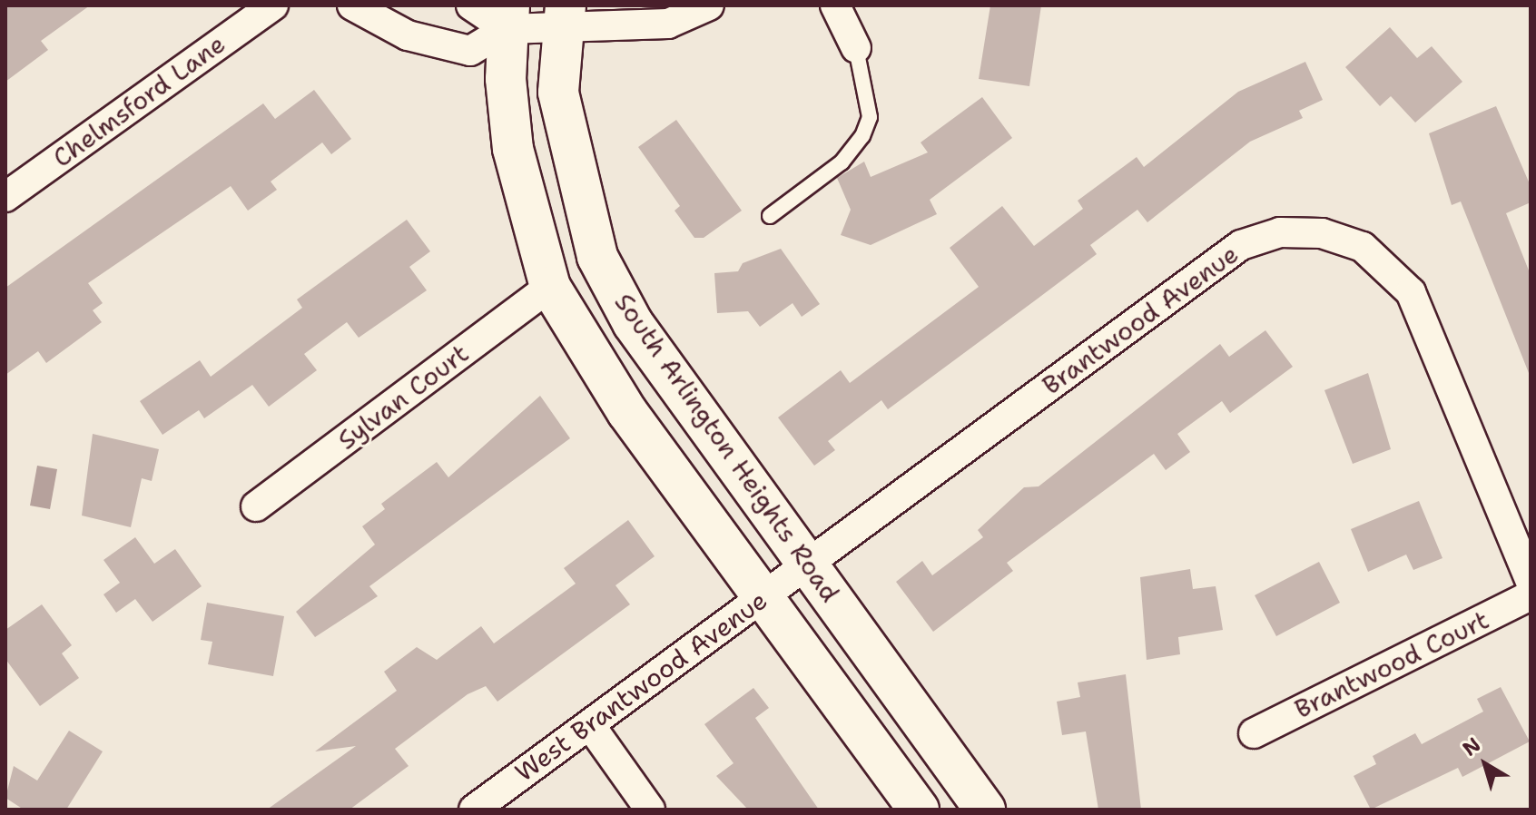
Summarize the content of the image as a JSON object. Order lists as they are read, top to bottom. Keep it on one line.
{"streets":{"main road":["South Arlington Heights Road"],"street":["Chelmsford Lane","Brantwood Avenue","Sylvan Court","Brantwood Court","West Brantwood Avenue"]},"crossings":[["Brantwood Avenue","South Arlington Heights Road"],["Brantwood Avenue","West Brantwood Avenue"],["South Arlington Heights Road","West Brantwood Avenue"]],"north":"top left"}
